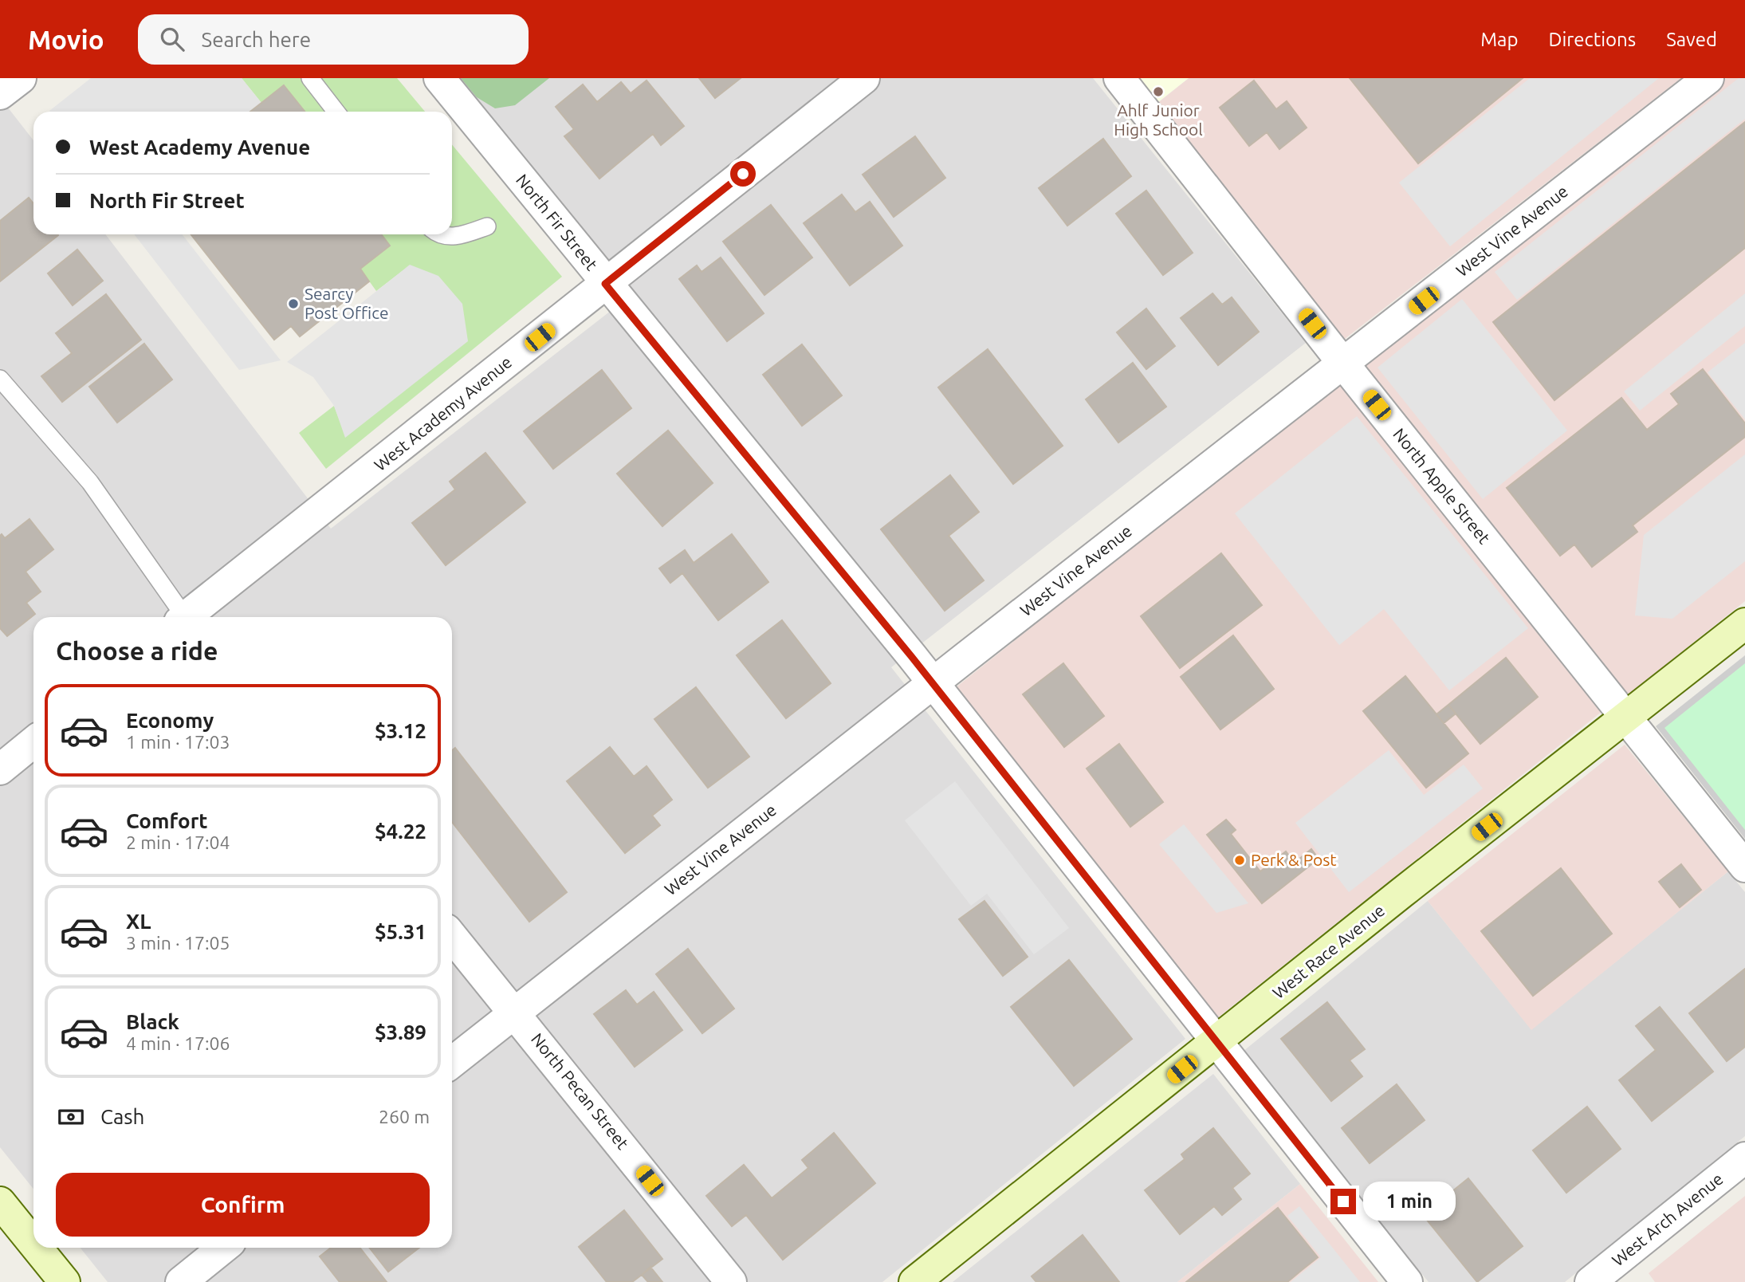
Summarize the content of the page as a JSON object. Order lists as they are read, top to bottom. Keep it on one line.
{"streets":{"main road":["West Race Avenue"],"street":["North Fir Street","West Vine Avenue","West Academy Avenue","North Apple Street","North Pecan Street","West Arch Avenue"]},"crossings":[["North Fir Street","West Vine Avenue"],["North Fir Street","West Academy Avenue"],["North Fir Street","West Race Avenue"],["West Vine Avenue","North Apple Street"],["West Vine Avenue","North Pecan Street"],["North Apple Street","West Race Avenue"]],"places":["Ahlf Junior High School","Searcy Post Office","Perk & Post"],"page":{"header":"Movio","search":"Search here","nav":["Map","Directions","Saved"],"banner":["West Academy Avenue","North Fir Street"],"heading":"Choose a ride","list":[{"name":"Economy","note":"1 min · 17:03","value":"$3.12"},{"name":"Comfort","note":"2 min · 17:04","value":"$4.22"},{"name":"XL","note":"3 min · 17:05","value":"$5.31"},{"name":"Black","note":"4 min · 17:06","value":"$3.89"}],"pay":["Cash","260 m"],"buttons":"Confirm","bubble":"1 min"}}
